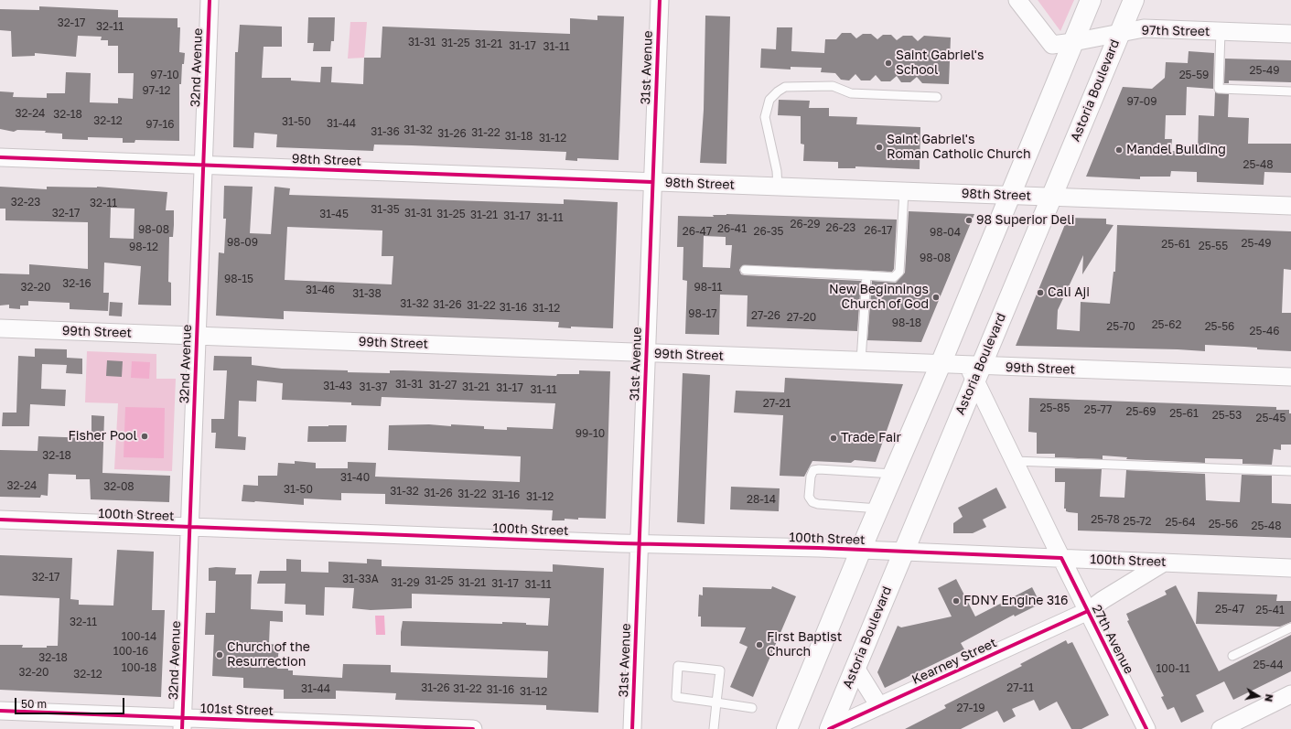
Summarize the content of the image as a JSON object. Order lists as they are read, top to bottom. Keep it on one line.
{"streets":{"main road":["Astoria Boulevard"],"street":["97th Street","32nd Avenue","31st Avenue","98th Street","99th Street","100th Street","27th Avenue","Kearney Street","101st Street"]},"crossings":[["97th Street","Astoria Boulevard"],["32nd Avenue","98th Street"],["32nd Avenue","99th Street"],["32nd Avenue","100th Street"],["32nd Avenue","101st Street"],["31st Avenue","98th Street"],["31st Avenue","99th Street"],["31st Avenue","100th Street"],["Astoria Boulevard","98th Street"],["Astoria Boulevard","99th Street"],["Astoria Boulevard","100th Street"],["Astoria Boulevard","27th Avenue"],["Astoria Boulevard","Kearney Street"],["99th Street","27th Avenue"],["100th Street","27th Avenue"],["100th Street","Kearney Street"],["27th Avenue","Kearney Street"]],"places":["Saint Gabriel's School","Saint Gabriel's Roman Catholic Church","Mandel Building","98 Superior Deli","Cali Aji","New Beginnings Church of God","Fisher Pool","Trade Fair","FDNY Engine 316","First Baptist Church","Church of the Resurrection"],"house_numbers":["32-17","32-11","31-31","31-25","31-21","31-17","31-11","25-49","97-10","25-59","97-12","97-09","32-24","32-18","32-12","31-50","31-44","97-16","31-32","31-36","31-22","31-26","31-18","31-12","25-48","32-23","32-11","31-35","32-17","31-31","31-45","31-25","31-21","31-17","31-11","26-29","26-23","26-41","98-08","26-17","26-47","26-35","98-04","98-09","25-49","25-61","25-55","98-12","98-08","98-15","32-16","32-20","98-11","31-46","31-38","31-32","31-26","31-22","31-16","31-12","98-17","27-26","27-20","98-18","25-62","25-70","25-56","25-46","31-31","31-27","31-43","31-37","31-21","31-17","31-11","27-21","25-85","25-77","25-69","25-61","25-53","25-45","99-10","32-18","31-40","32-24","32-08","31-50","31-32","31-26","31-22","31-16","31-12","28-14","25-78","25-72","25-64","25-56","25-48","32-17","31-33A","31-25","31-29","31-21","31-17","31-11","25-47","25-41","32-11","100-14","100-16","32-18","25-44","100-18","100-11","32-20","32-12","31-26","27-11","31-44","31-22","31-16","31-12","27-19"],"scale_bar":"50 m","north":"right"}
